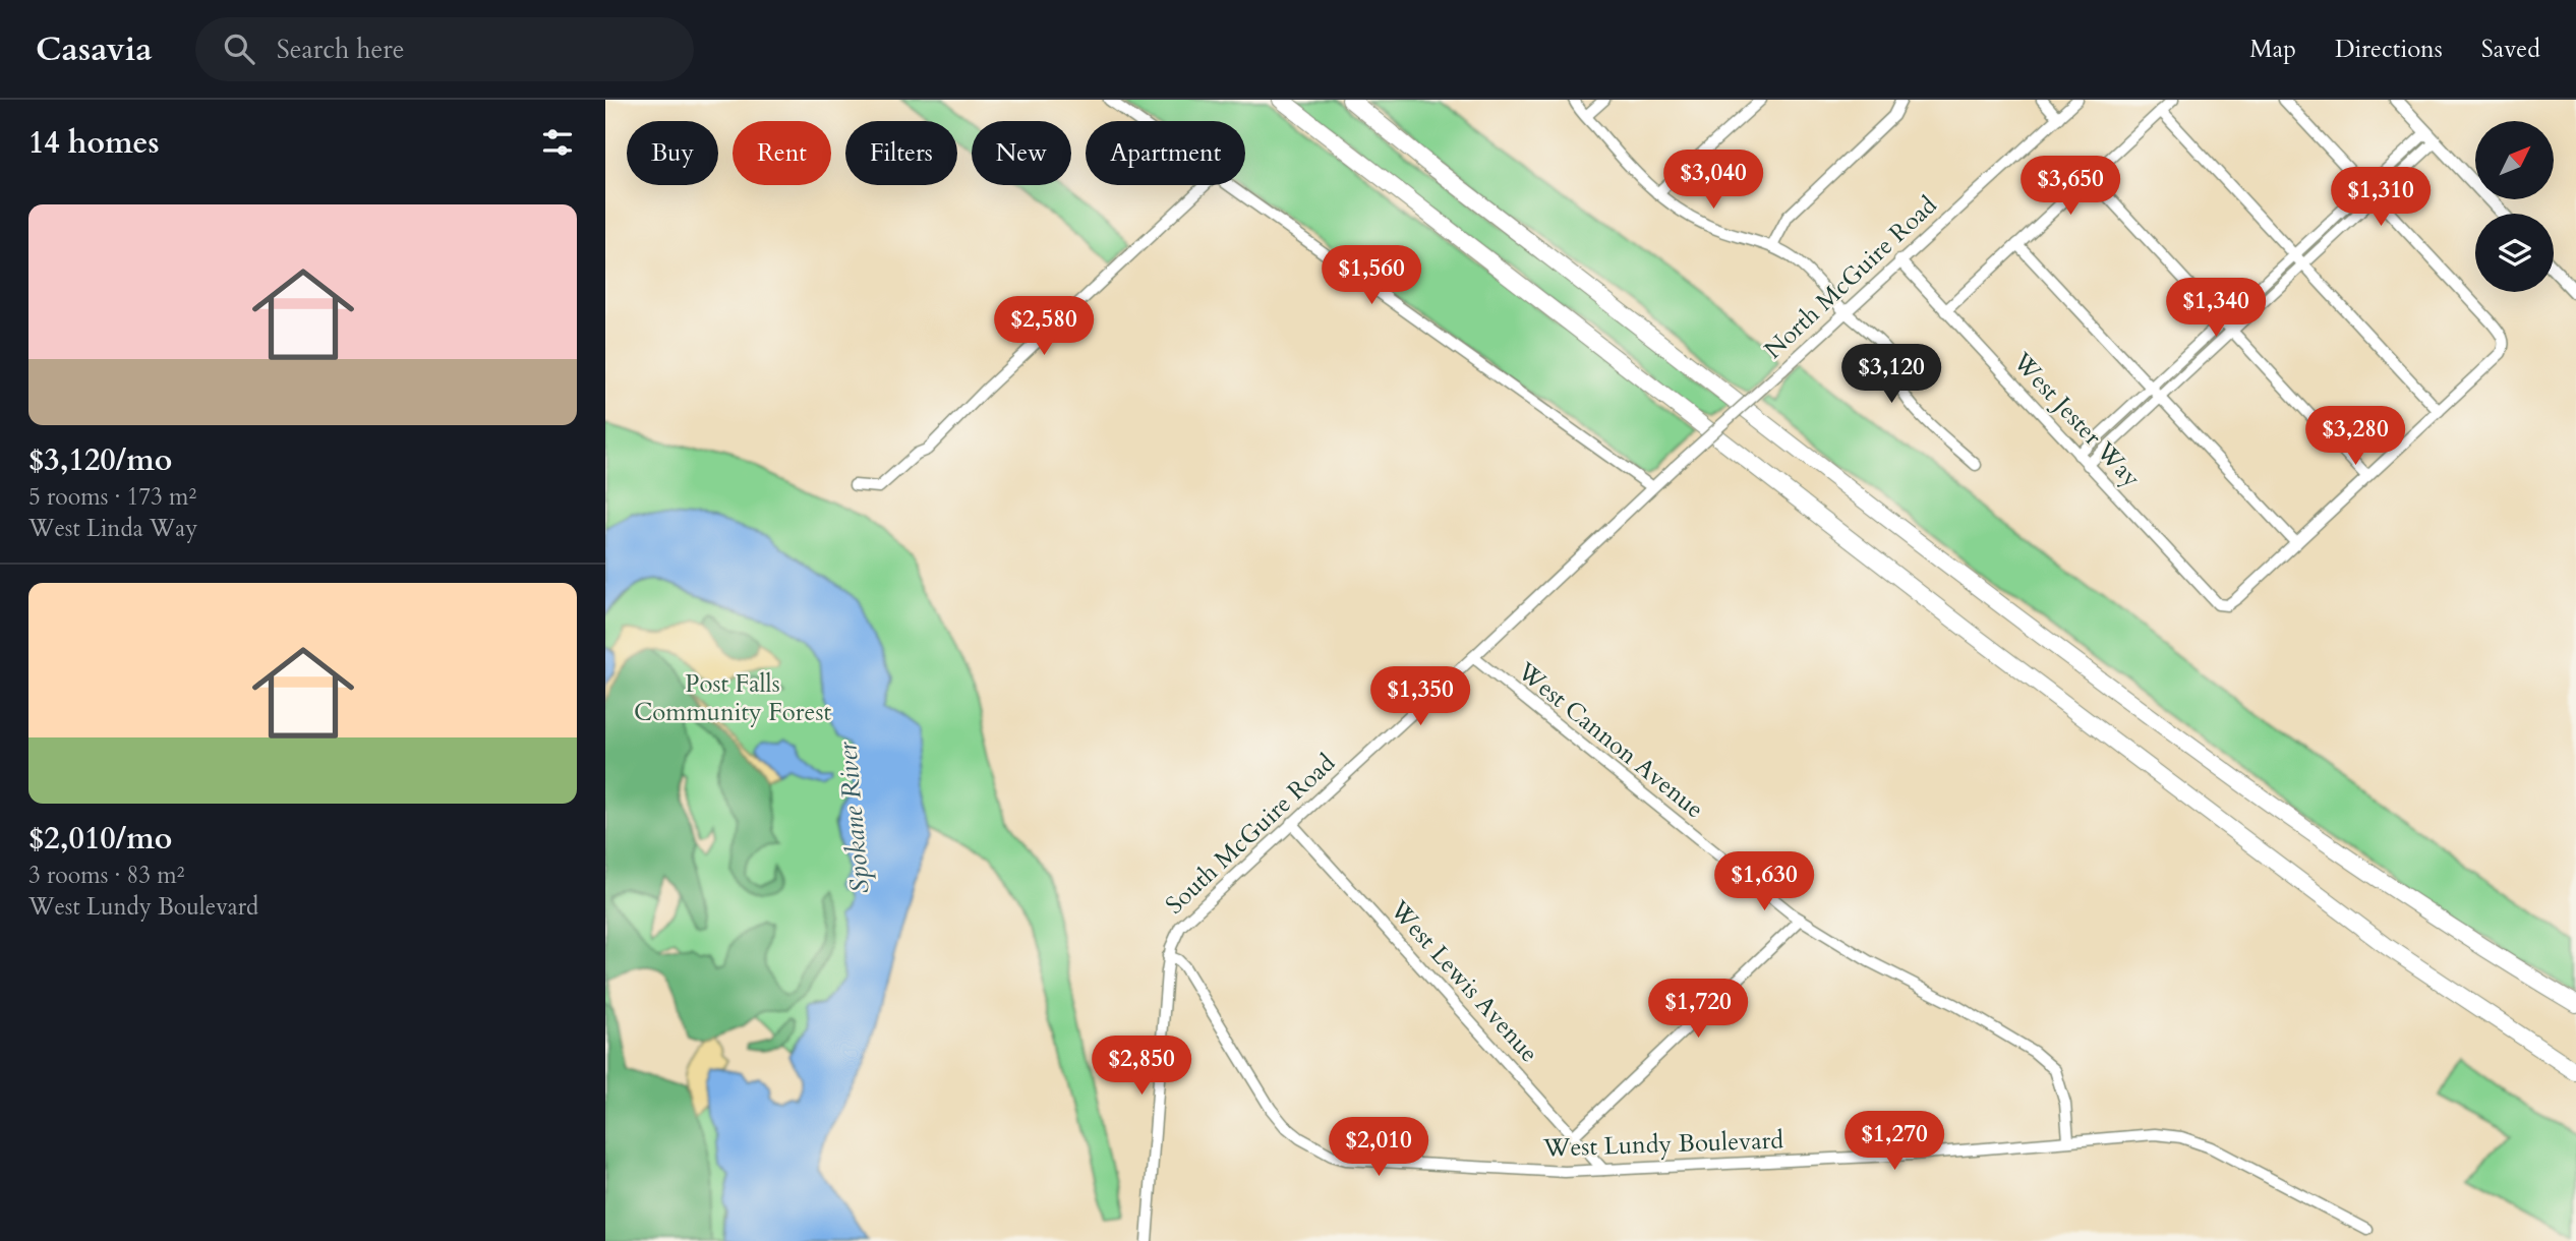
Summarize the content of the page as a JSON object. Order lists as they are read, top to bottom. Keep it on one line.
{"streets":{"street":["North McGuire Road","West Jester Way","West Cannon Avenue","South McGuire Road","West Lewis Avenue","West Lundy Boulevard"]},"crossings":[["North McGuire Road","West Jester Way"],["North McGuire Road","South McGuire Road"],["West Cannon Avenue","South McGuire Road"],["West Cannon Avenue","West Lundy Boulevard"],["South McGuire Road","West Lewis Avenue"],["South McGuire Road","West Lundy Boulevard"],["West Lewis Avenue","West Lundy Boulevard"]],"water":["Spokane River"],"parks":["Post Falls Community Forest"],"north":"top right","page":{"header":"Casavia","search":"Search here","nav":["Map","Directions","Saved"],"heading":"14 homes","chip":["Buy","Rent","Filters","New","Apartment"],"price":["$3,040","$3,650","$1,310","$1,560","$1,340","$2,580","$3,120","$3,280","$1,350","$1,630","$1,720","$2,850","$1,270","$2,010"],"list":[{"name":"$3,120/mo","note":"5 rooms · 173 m² · West Linda Way"},{"name":"$2,010/mo","note":"3 rooms · 83 m² · West Lundy Boulevard"}]}}
